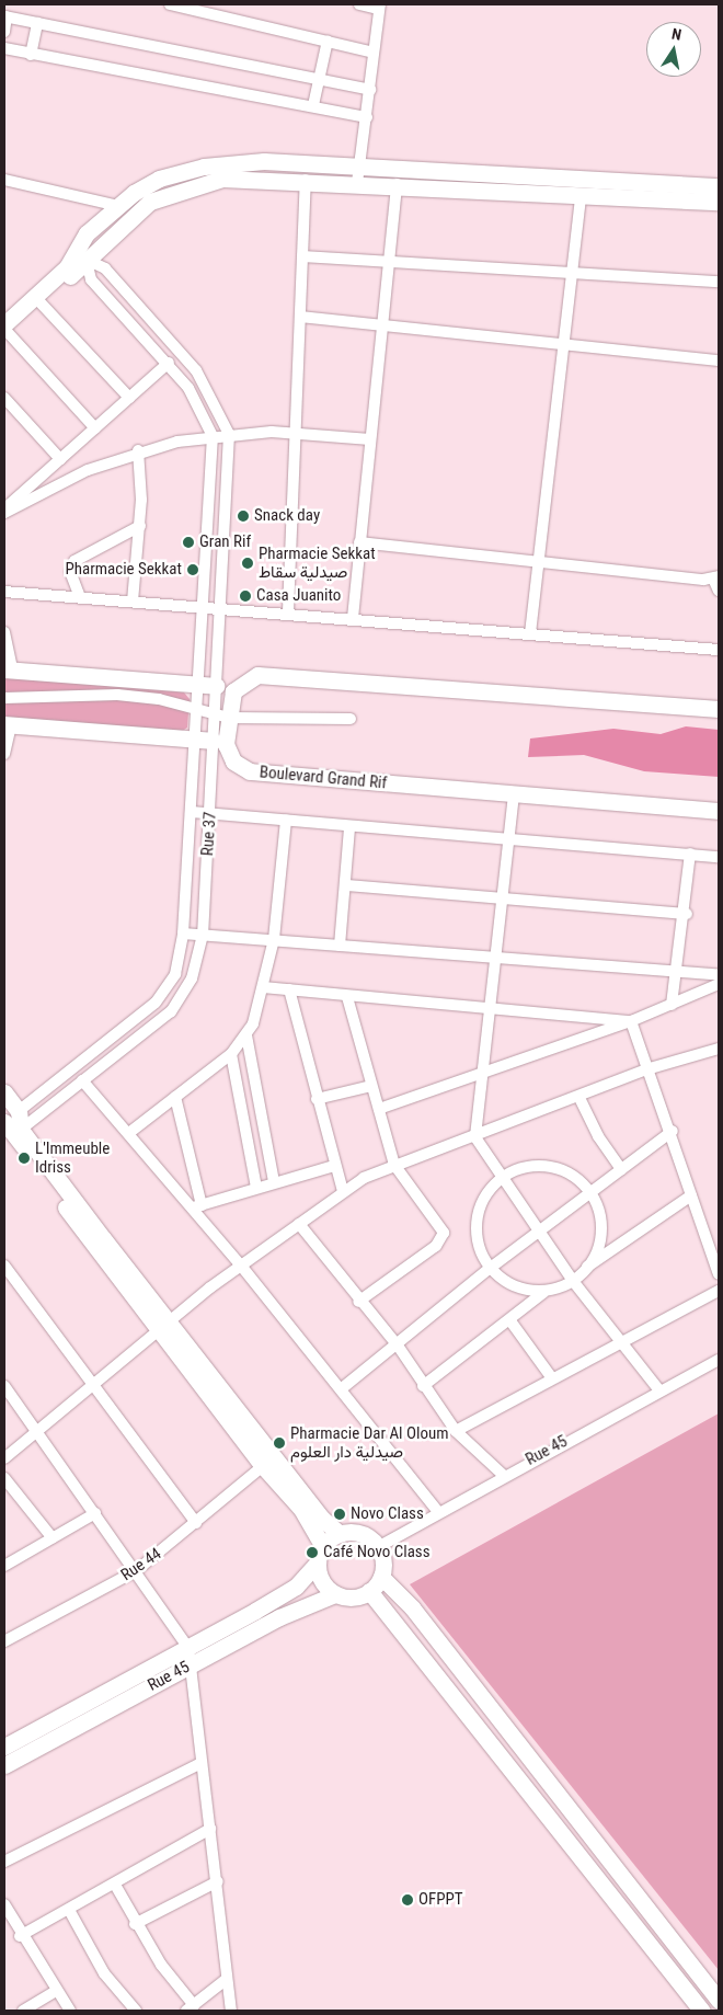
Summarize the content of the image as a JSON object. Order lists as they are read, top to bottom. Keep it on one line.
{"streets":{"street":["Boulevard Grand Rif","Rue 37","Rue 45","Rue 44"]},"crossings":[["Boulevard Grand Rif","Rue 37"]],"places":["Snack day","Gran Rif","Pharmacie Sekkat صيدلية سقاط","Pharmacie Sekkat","Casa Juanito","L'Immeuble Idriss","Pharmacie Dar Al Oloum صيدلية دار العلوم","Novo Class","Café Novo Class","OFPPT"],"north":"top"}
